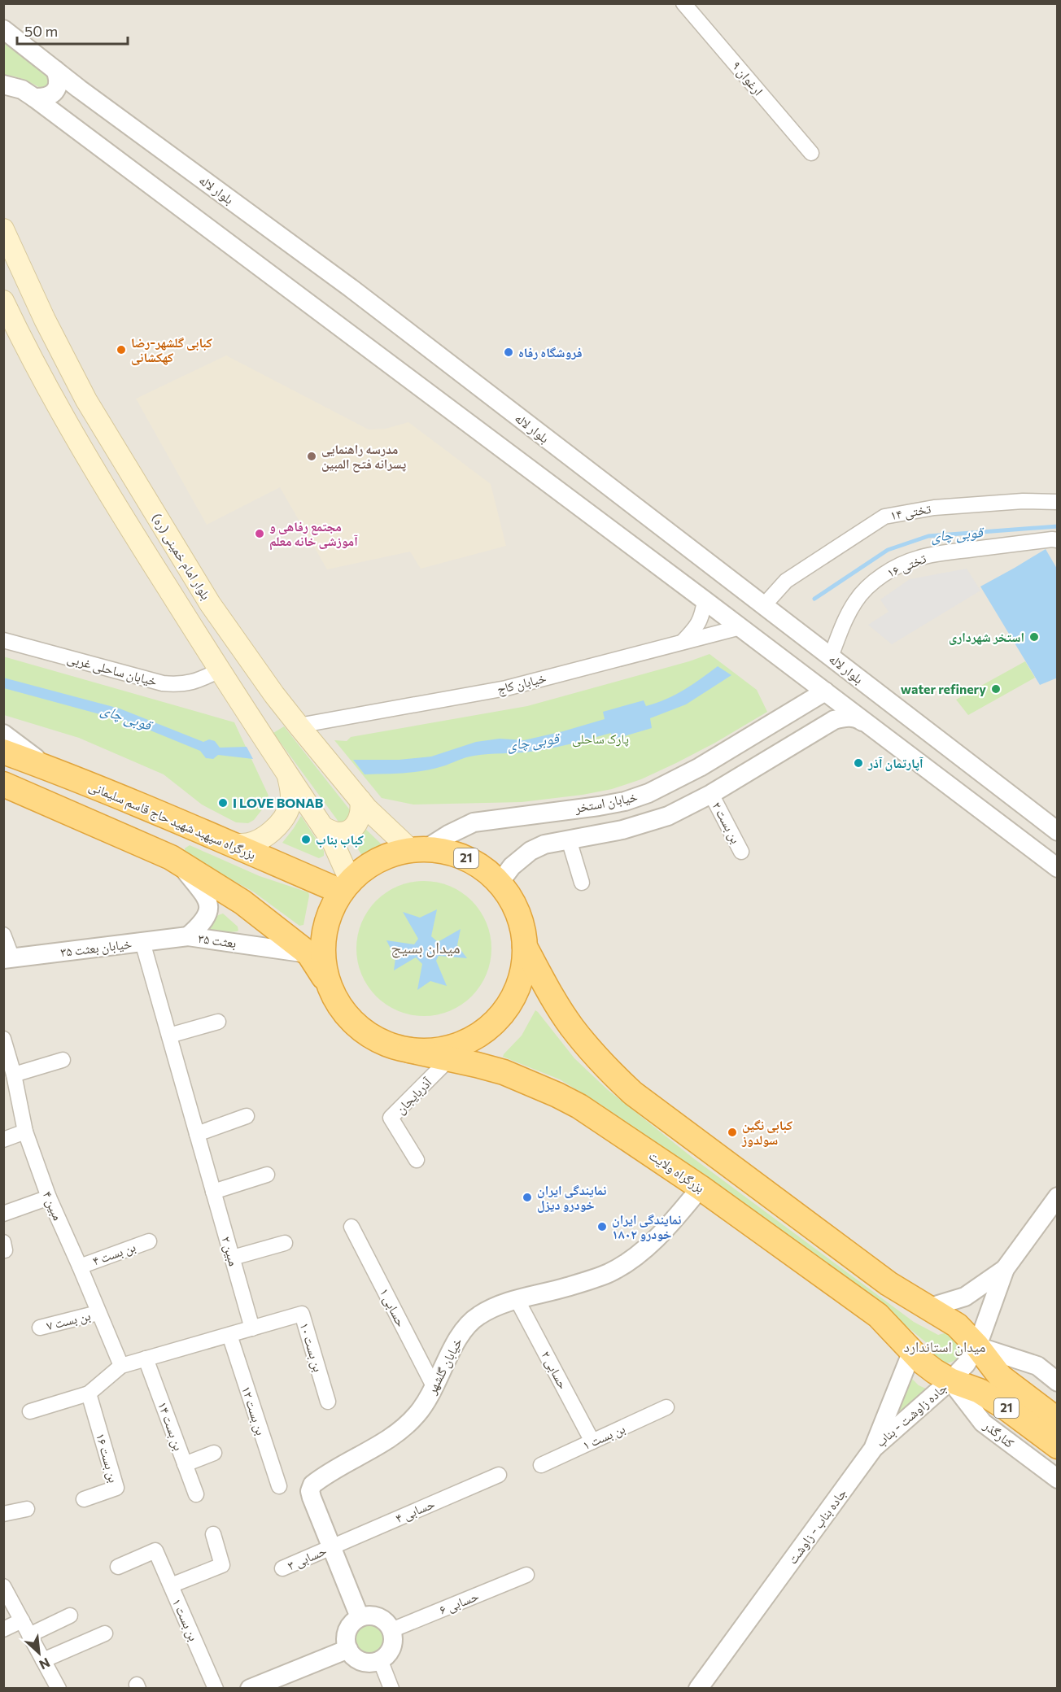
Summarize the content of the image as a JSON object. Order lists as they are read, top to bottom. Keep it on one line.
{"streets":{"highway":["بزرگراه سپهبد شهید حاج قاسم سلیمانی","21","بزرگراه ولایت"],"main road":["بلوار امام خمینی (ره)"],"street":["ارغوان ۹","بلوار لاله","تختی ۱۴","تختی ۱۶","خیابان ساحلی غربی","خیابان کاج","خیابان استخر","بن بست ۲","بعثت ۳۵","خیابان بعثت ۳۵","آذربایجان","مبین ۴","مبین ۲","بن بست ۴","حسابی ۱","بن بست ۷","بن بست ۱۰","خیابان گلشهر","حسابی ۲","بن بست ۱۲","جاده زاوشت - بناب","بن بست ۱۴","کنارگذر","بن بست ۱","بن بست ۱۶","حسابی ۴","جاده بناب - زاوشت","حسابی ۳","حسابی ۶"]},"crossings":[["بلوار لاله","تختی ۱۴"],["بلوار لاله","تختی ۱۶"],["بلوار امام خمینی (ره)","خیابان کاج"],["بلوار امام خمینی (ره)","خیابان استخر"],["بلوار امام خمینی (ره)","21"],["خیابان استخر","21"],["بزرگراه سپهبد شهید حاج قاسم سلیمانی","21"],["21","بعثت ۳۵"],["21","بزرگراه ولایت"],["21","جاده زاوشت - بناب"],["21","کنارگذر"],["21","جاده بناب - زاوشت"],["بعثت ۳۵","خیابان بعثت ۳۵"],["خیابان بعثت ۳۵","مبین ۲"],["آذربایجان","بزرگراه ولایت"],["بزرگراه ولایت","خیابان گلشهر"],["بزرگراه ولایت","جاده بناب - زاوشت"],["مبین ۴","بن بست ۴"],["مبین ۴","بن بست ۷"],["مبین ۲","بن بست ۱۰"],["حسابی ۱","خیابان گلشهر"],["خیابان گلشهر","حسابی ۲"],["خیابان گلشهر","حسابی ۴"],["خیابان گلشهر","حسابی ۳"],["خیابان گلشهر","حسابی ۶"],["حسابی ۲","بن بست ۱"],["جاده زاوشت - بناب","کنارگذر"],["جاده زاوشت - بناب","جاده بناب - زاوشت"],["حسابی ۴","حسابی ۳"]],"districts":["میدان بسیج","میدان استاندارد"],"water":["قوبی چای"],"parks":["پارک ساحلی"],"places":["کبابی گلشهر-رضا کهکشانی","فروشگاه رفاه","مدرسه راهنمایی پسرانه فتح المبین","مجتمع رفاهی و آموزشی خانه معلم","استخر شهرداری","water refinery","آپارتمان آذر","I LOVE BONAB","کباب بناب","کبابی نگین سولدوز","نمایندگی ایران خودرو دیزل","نمایندگی ایران خودرو ۱۸۰۲"],"scale_bar":"50 m","north":"bottom right"}
